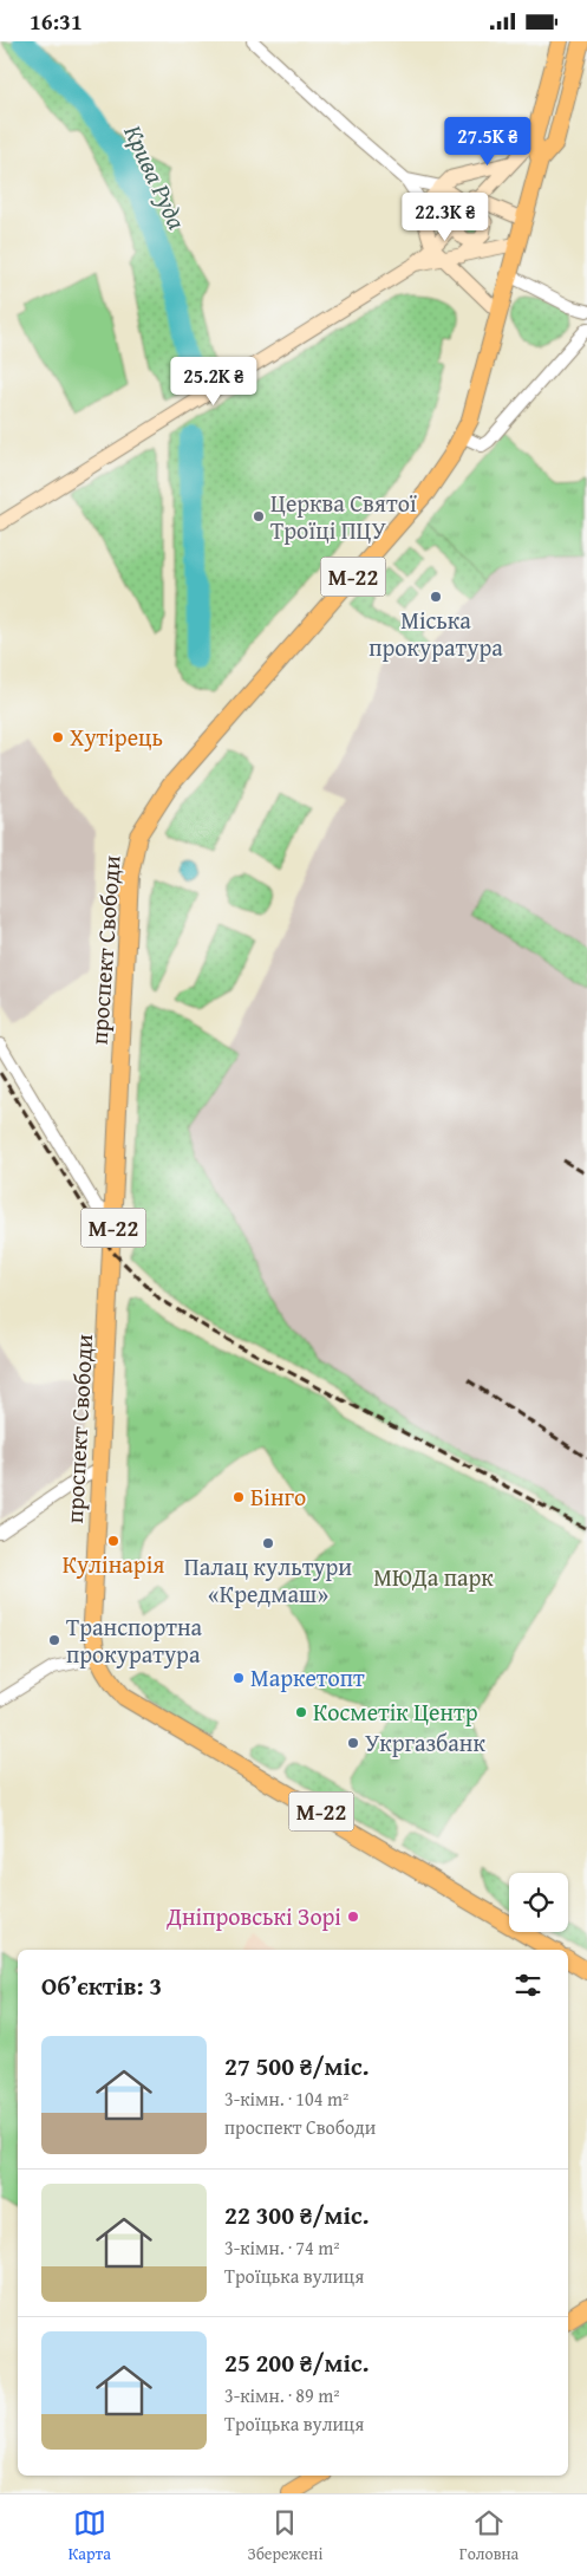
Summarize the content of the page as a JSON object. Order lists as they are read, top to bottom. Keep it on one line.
{"streets":{"highway":["М-22","проспект Свободи"]},"crossings":[["М-22","проспект Свободи"]],"water":["Крива Руда"],"parks":["МЮДа парк"],"places":["Церква Святої Троїці ПЦУ","Міська прокуратура","Хутірець","Бінго","Кулінарія","Палац культури «Кредмаш»","Транспортна прокуратура","Маркетопт","Косметік Центр","Укргазбанк","Дніпровські Зорі"],"page":{"status":"16:31","price":["27.5K ₴","22.3K ₴","25.2K ₴"],"heading":"Об’єктів: 3","list":[{"name":"27 500 ₴/міс.","note":"3-кімн. · 104 m² · проспект Свободи"},{"name":"22 300 ₴/міс.","note":"3-кімн. · 74 m² · Троїцька вулиця"},{"name":"25 200 ₴/міс.","note":"3-кімн. · 89 m² · Троїцька вулиця"}],"tabs":["Карта","Збережені","Головна"]}}
